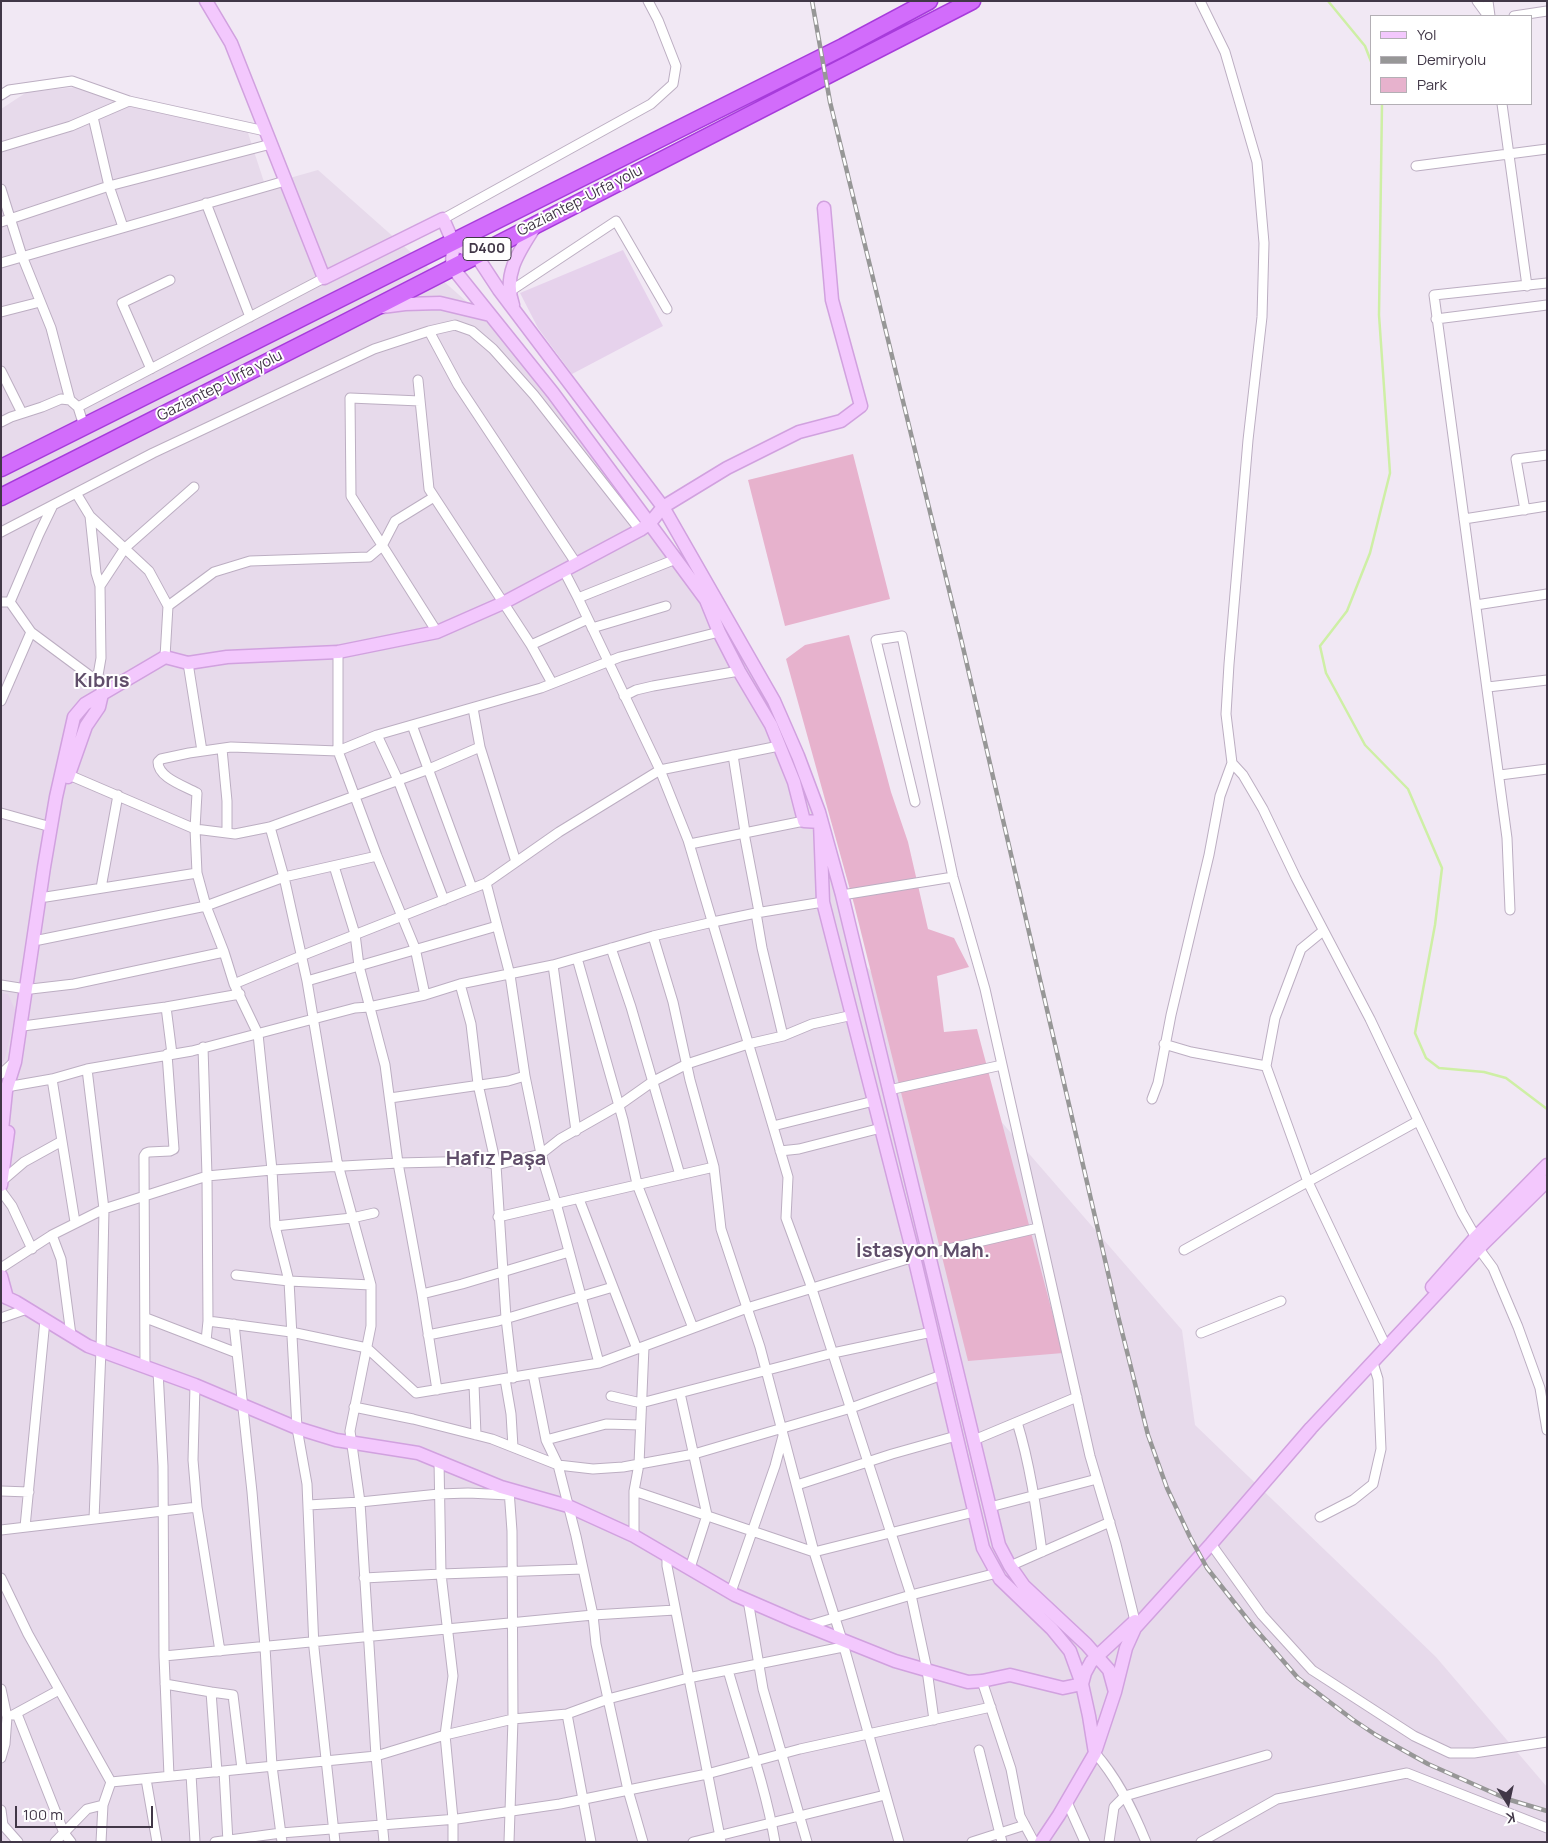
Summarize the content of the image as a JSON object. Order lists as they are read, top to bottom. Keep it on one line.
{"streets":{"highway":["Gaziantep-Urfa yolu","D400"]},"districts":["Kıbrıs","Hafız Paşa","İstasyon Mah."],"legend":["Yol","Demiryolu","Park"],"scale_bar":"100 m","north":"bottom"}
